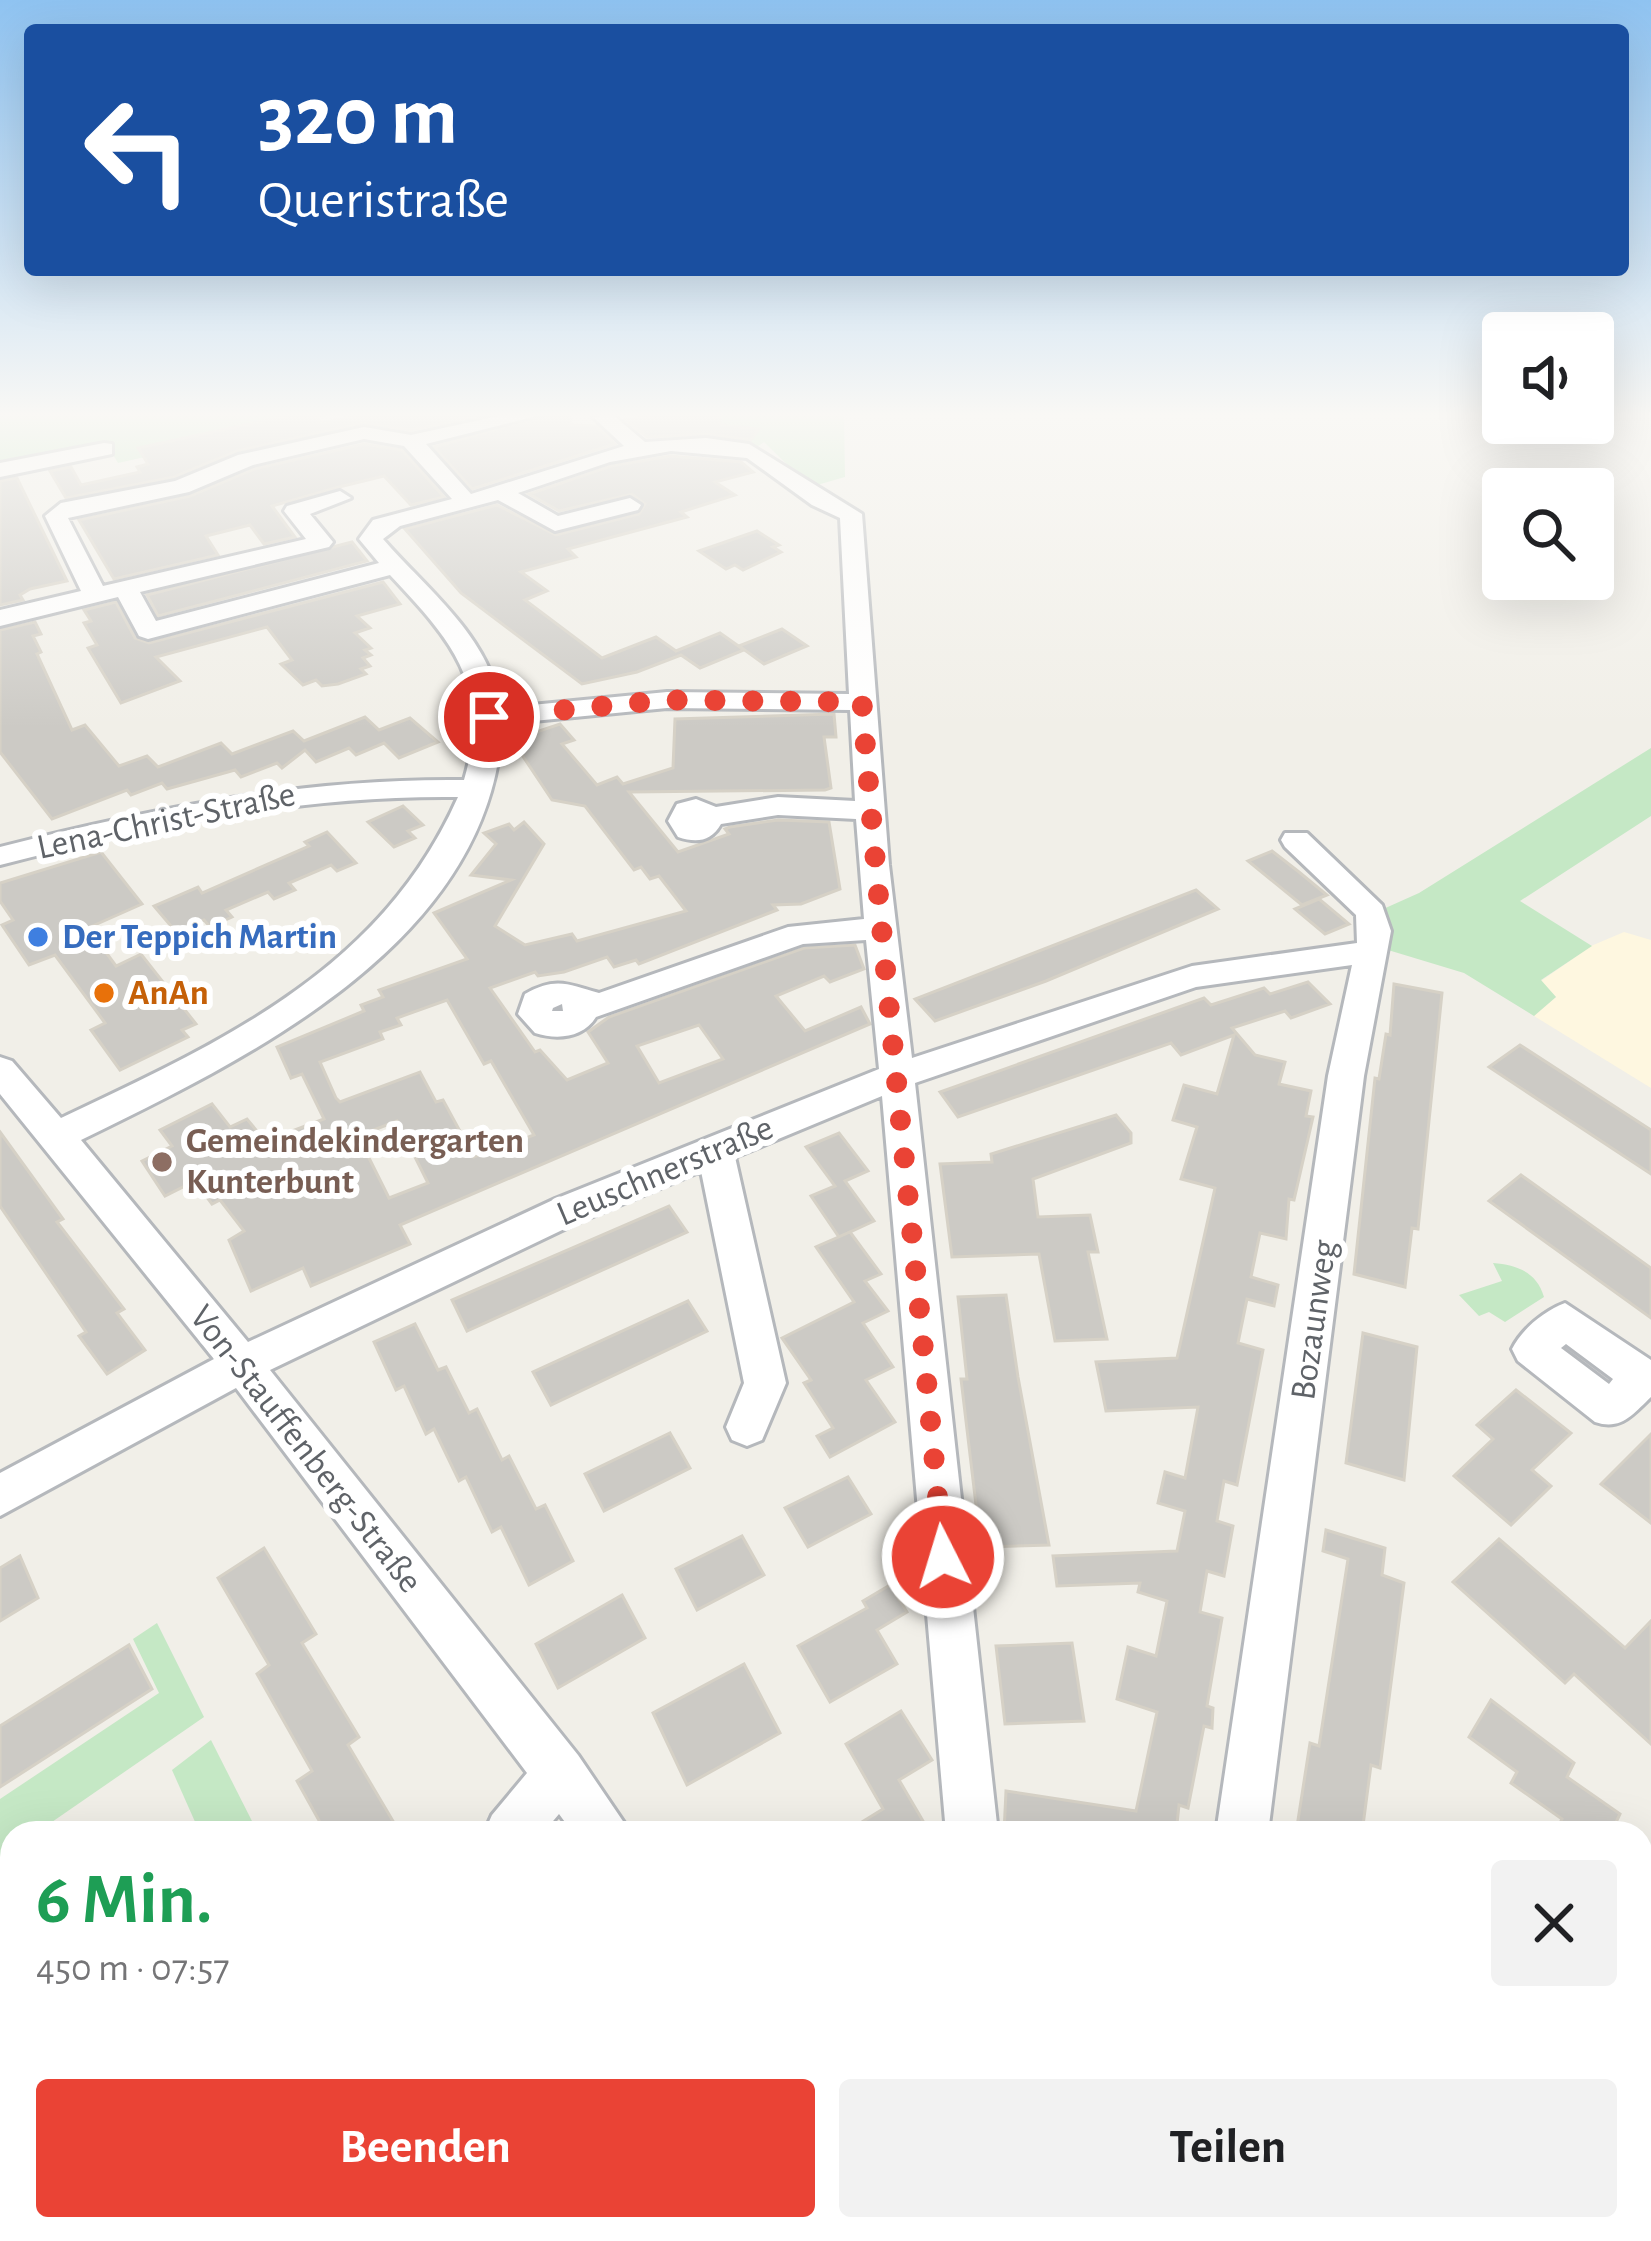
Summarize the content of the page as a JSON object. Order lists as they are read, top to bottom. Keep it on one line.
{"streets":{"street":["Lena-Christ-Straße","Leuschnerstraße","Bozaunweg","Von-Stauffenberg-Straße"]},"crossings":[["Leuschnerstraße","Bozaunweg"],["Leuschnerstraße","Von-Stauffenberg-Straße"]],"places":["Der Teppich Martin","AnAn","Gemeindekindergarten Kunterbunt"],"page":{"turn":["320 m","Queristraße"],"heading":["6 Min.","450 m · 07:57"],"buttons":["Beenden","Teilen"]}}
